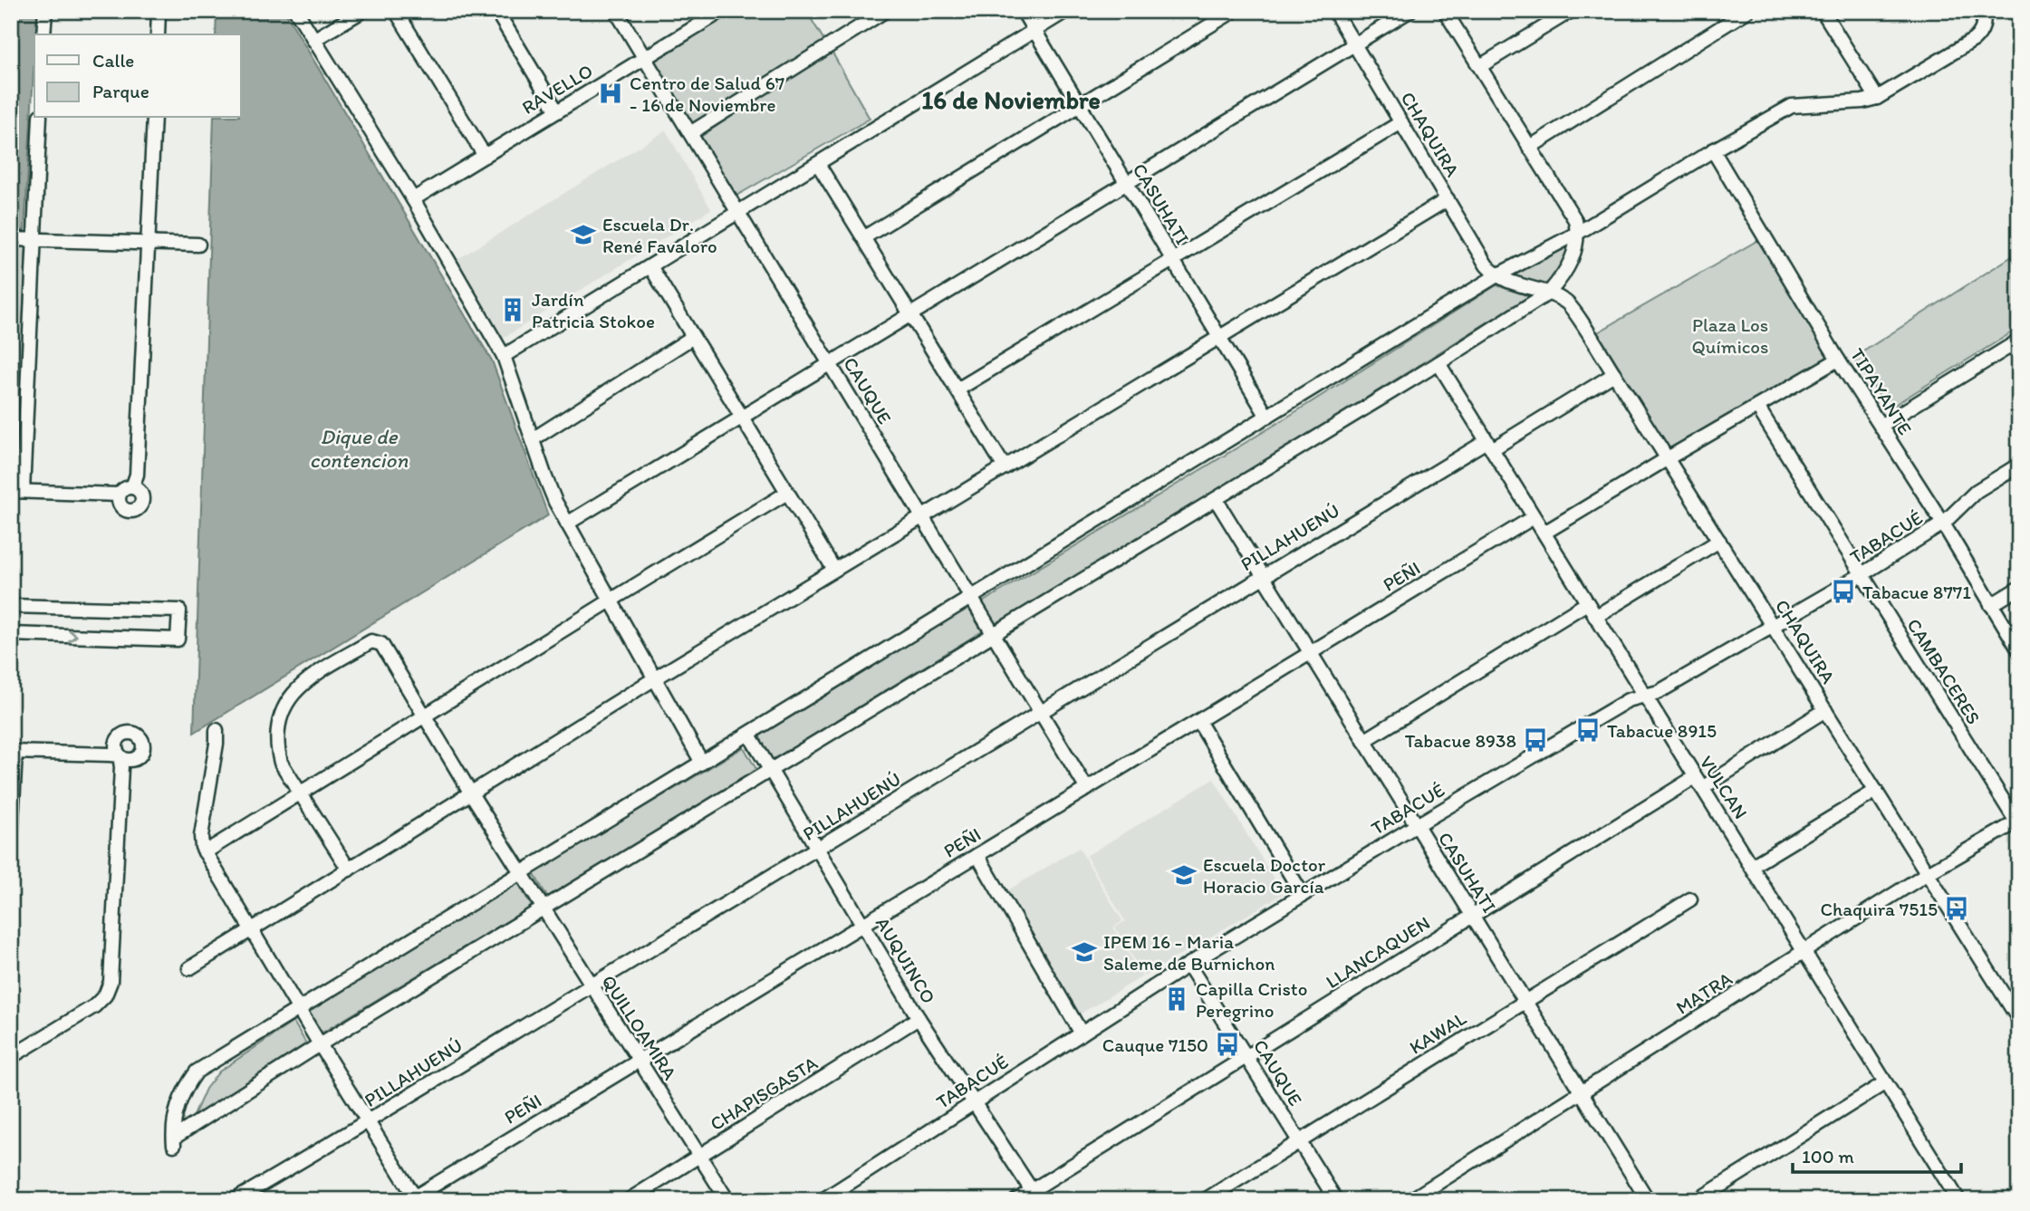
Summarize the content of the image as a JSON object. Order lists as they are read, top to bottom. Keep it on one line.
{"streets":{"street":["RAVELLO","CHAQUIRA","CASUHATI","CAUQUE","TIPAYANTE","PILLAHUENÚ","TABACUÉ","PEÑI","CAMBACERES","VULCAN","LLANCAQUEN","AUQUINCO","MATRA","QUILLOAMIRA","KAWAL","CHAPISGASTA"]},"crossings":[["RAVELLO","CAUQUE"],["CHAQUIRA","PILLAHUENÚ"],["CHAQUIRA","TABACUÉ"],["CHAQUIRA","LLANCAQUEN"],["CHAQUIRA","MATRA"],["CASUHATI","PILLAHUENÚ"],["CASUHATI","TABACUÉ"],["CASUHATI","PEÑI"],["CASUHATI","LLANCAQUEN"],["CASUHATI","MATRA"],["CASUHATI","KAWAL"],["CAUQUE","PILLAHUENÚ"],["CAUQUE","TABACUÉ"],["CAUQUE","PEÑI"],["CAUQUE","LLANCAQUEN"],["CAUQUE","KAWAL"],["TIPAYANTE","TABACUÉ"],["PILLAHUENÚ","VULCAN"],["PILLAHUENÚ","AUQUINCO"],["PILLAHUENÚ","QUILLOAMIRA"],["TABACUÉ","CAMBACERES"],["TABACUÉ","VULCAN"],["TABACUÉ","AUQUINCO"],["PEÑI","VULCAN"],["PEÑI","AUQUINCO"],["PEÑI","QUILLOAMIRA"],["CAMBACERES","MATRA"],["VULCAN","LLANCAQUEN"],["VULCAN","MATRA"],["LLANCAQUEN","AUQUINCO"],["AUQUINCO","CHAPISGASTA"],["QUILLOAMIRA","CHAPISGASTA"]],"districts":["16 de Noviembre"],"water":["Dique de contencion"],"parks":["Plaza Los Químicos"],"places":{"hospital":["Centro de Salud 67 - 16 de Noviembre"],"school or university":["Escuela Dr. René Favaloro","Escuela Doctor Horacio García","IPEM 16 - Maria Saleme de Burnichon"],"building":["Jardín Patricia Stokoe","Capilla Cristo Peregrino"],"bus stop":["Tabacue 8771","Tabacue 8915","Tabacue 8938","Chaquira 7515","Cauque 7150"]},"legend":["Calle","Parque"],"scale_bar":"100 m"}
